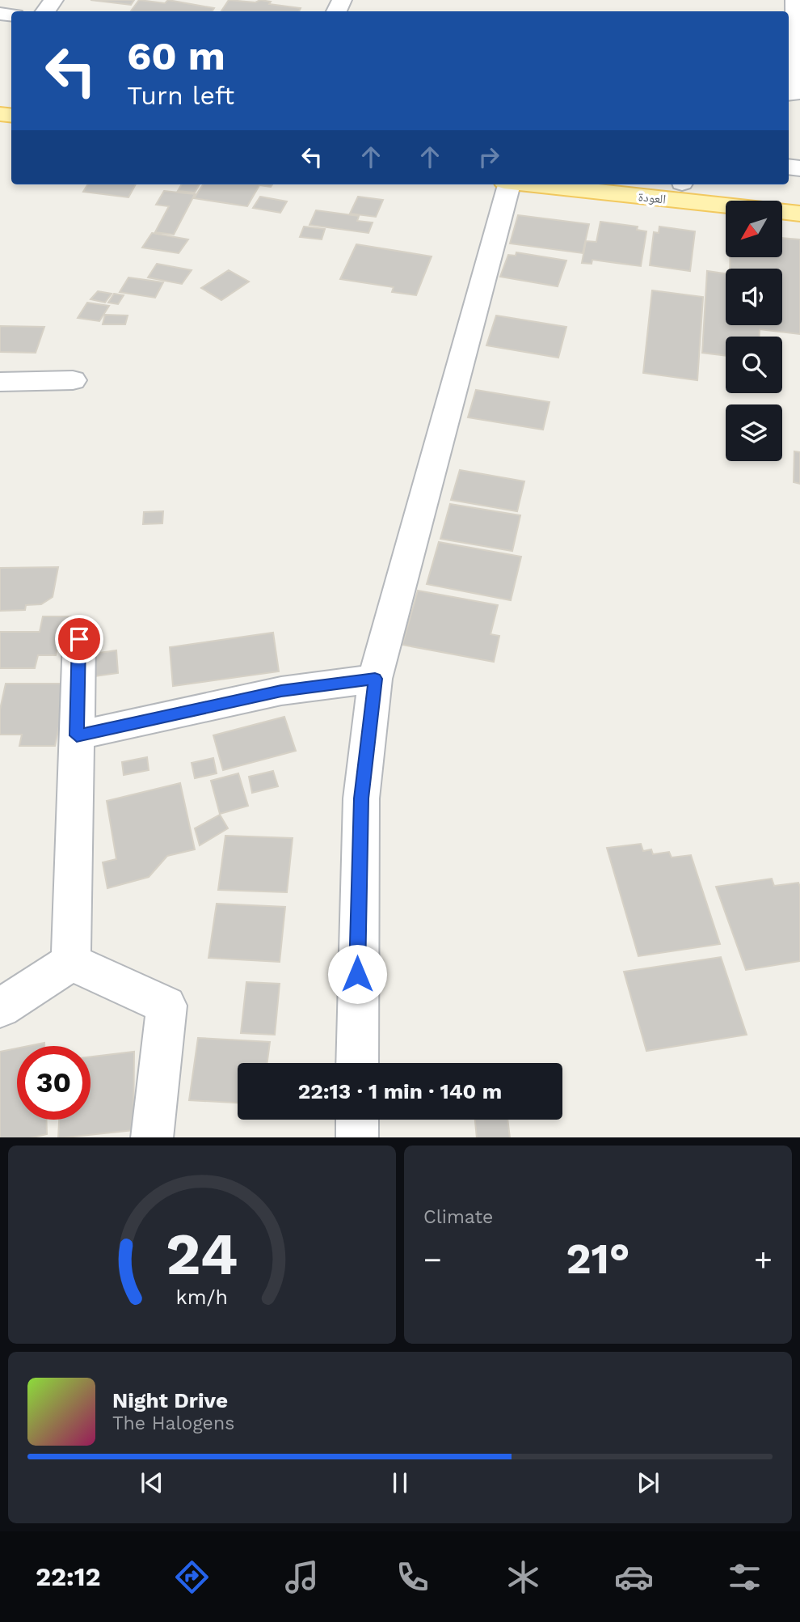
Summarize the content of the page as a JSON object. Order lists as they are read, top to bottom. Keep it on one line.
{"streets":{"main road":["العودة"]},"north":"bottom left","page":{"turn":["60 m","Turn left"],"limit":"30","trip":"22:13 · 1 min · 140 m","tile":"Climate","heat":["−","21°","+"],"song":["Night Drive","The Halogens"],"tabs":"22:12","gauge":["24","km/h"]}}
